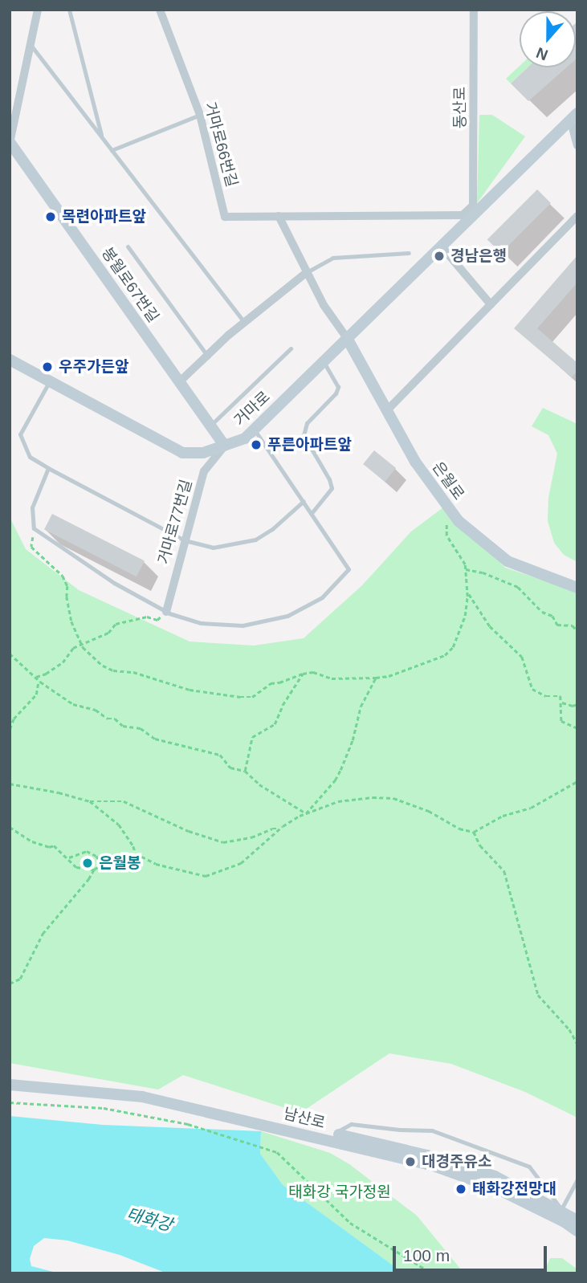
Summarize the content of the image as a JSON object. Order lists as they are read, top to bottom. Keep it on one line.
{"streets":{"main road":["봉월로67번길","거마로","은월로","남산로"],"street":["동산로","거마로66번길","거마로77번길"]},"crossings":[["동산로","거마로66번길"],["봉월로67번길","거마로"],["봉월로67번길","거마로77번길"],["거마로","은월로"],["거마로","거마로77번길"]],"water":["태화강"],"parks":["태화강 국가정원"],"places":["목련아파트앞","경남은행","우주가든앞","푸른아파트앞","은월봉","대경주유소","태화강전망대"],"scale_bar":"100 m","north":"bottom"}
